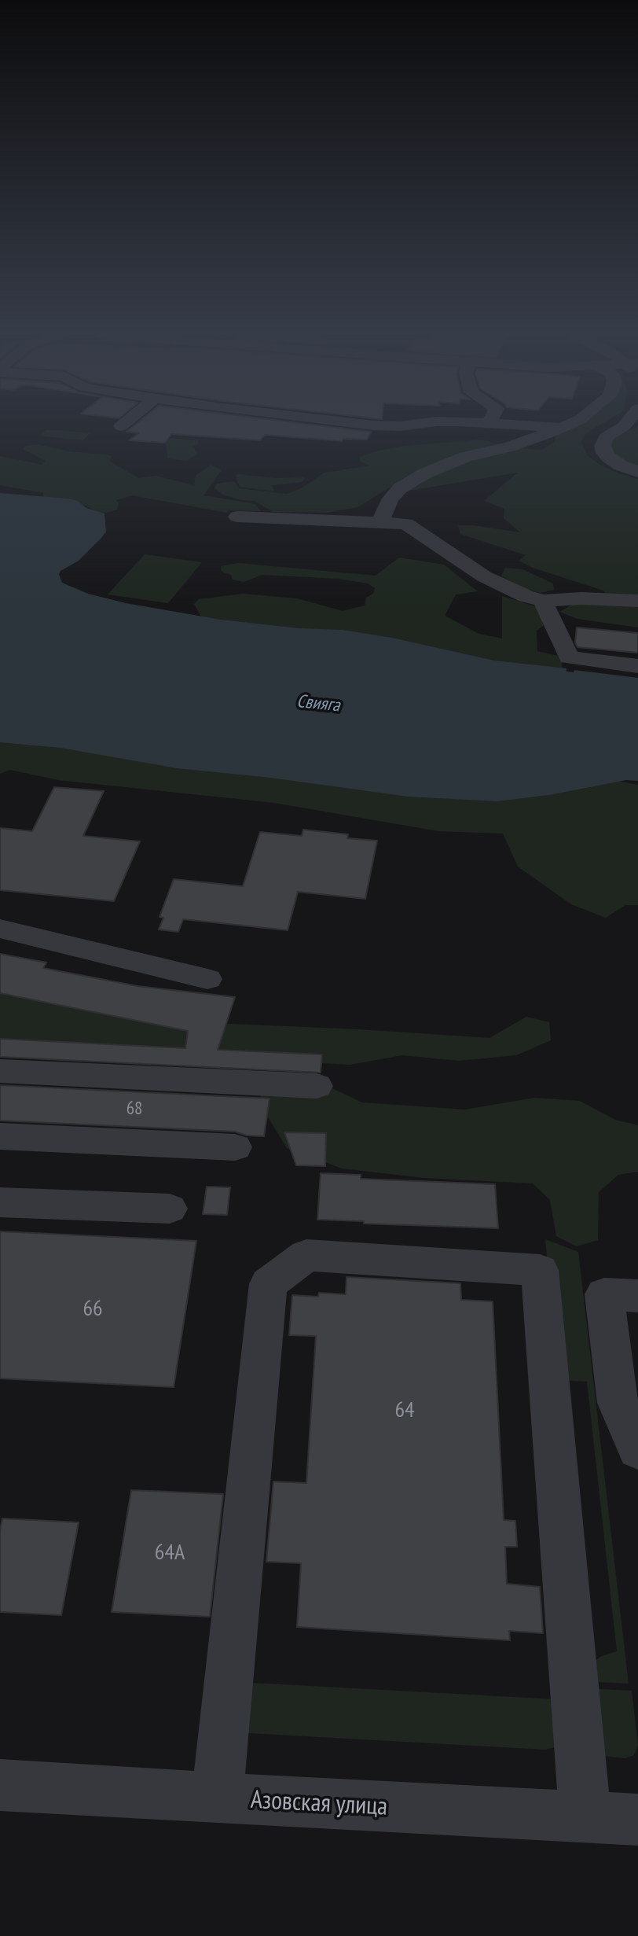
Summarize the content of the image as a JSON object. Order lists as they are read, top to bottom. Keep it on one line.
{"streets":{"street":["Азовская улица"]},"water":["Свияга"],"house_numbers":["68","66","64","64А"]}
